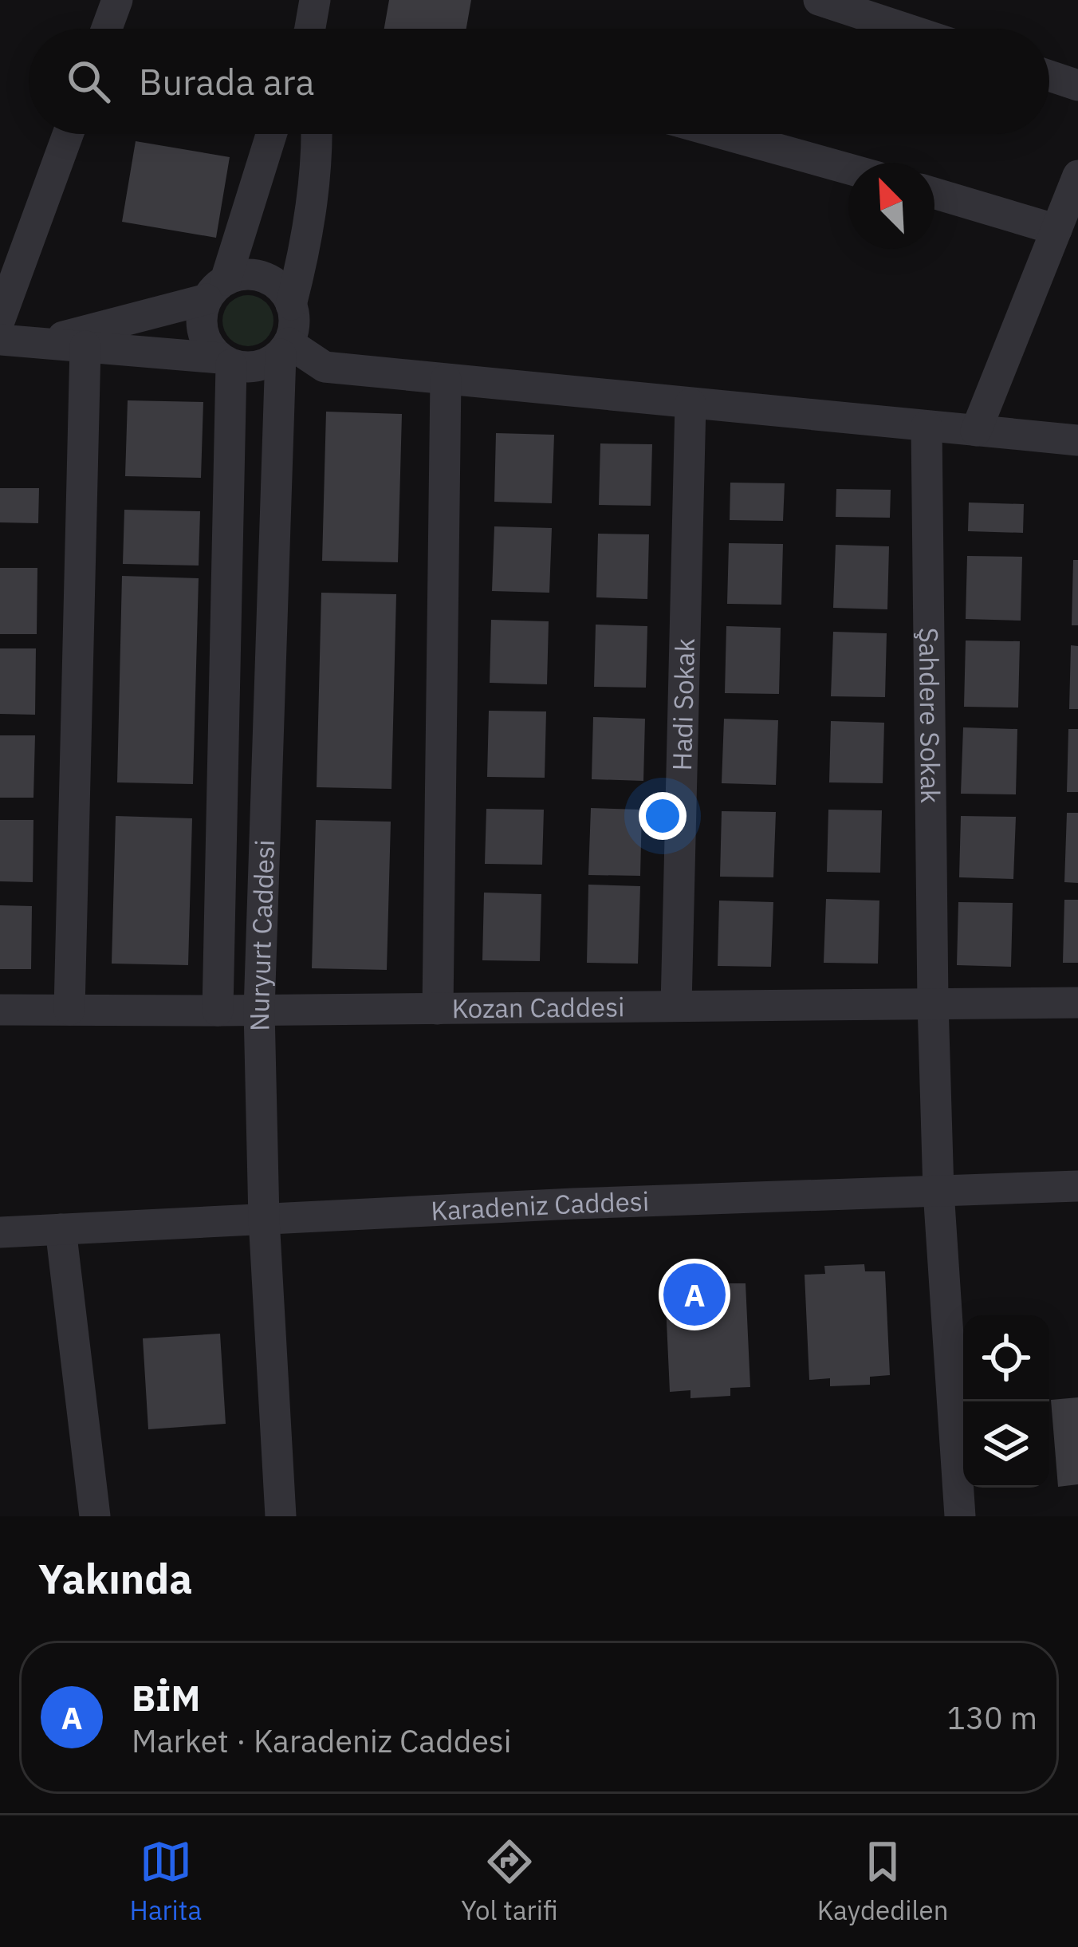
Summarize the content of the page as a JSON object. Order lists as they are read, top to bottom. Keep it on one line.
{"streets":{"street":["Hadi Sokak","Şahdere Sokak","Nuryurt Caddesi","Kozan Caddesi","Karadeniz Caddesi"]},"crossings":[["Hadi Sokak","Kozan Caddesi"],["Şahdere Sokak","Kozan Caddesi"],["Şahdere Sokak","Karadeniz Caddesi"],["Nuryurt Caddesi","Kozan Caddesi"],["Nuryurt Caddesi","Karadeniz Caddesi"]],"north":"top left","page":{"search":"Burada ara","pins":"A","heading":"Yakında","list":[{"mark":"A","name":"BİM","note":"Market · Karadeniz Caddesi","value":"130 m"}],"nav":["Harita","Yol tarifi","Kaydedilen"]}}
